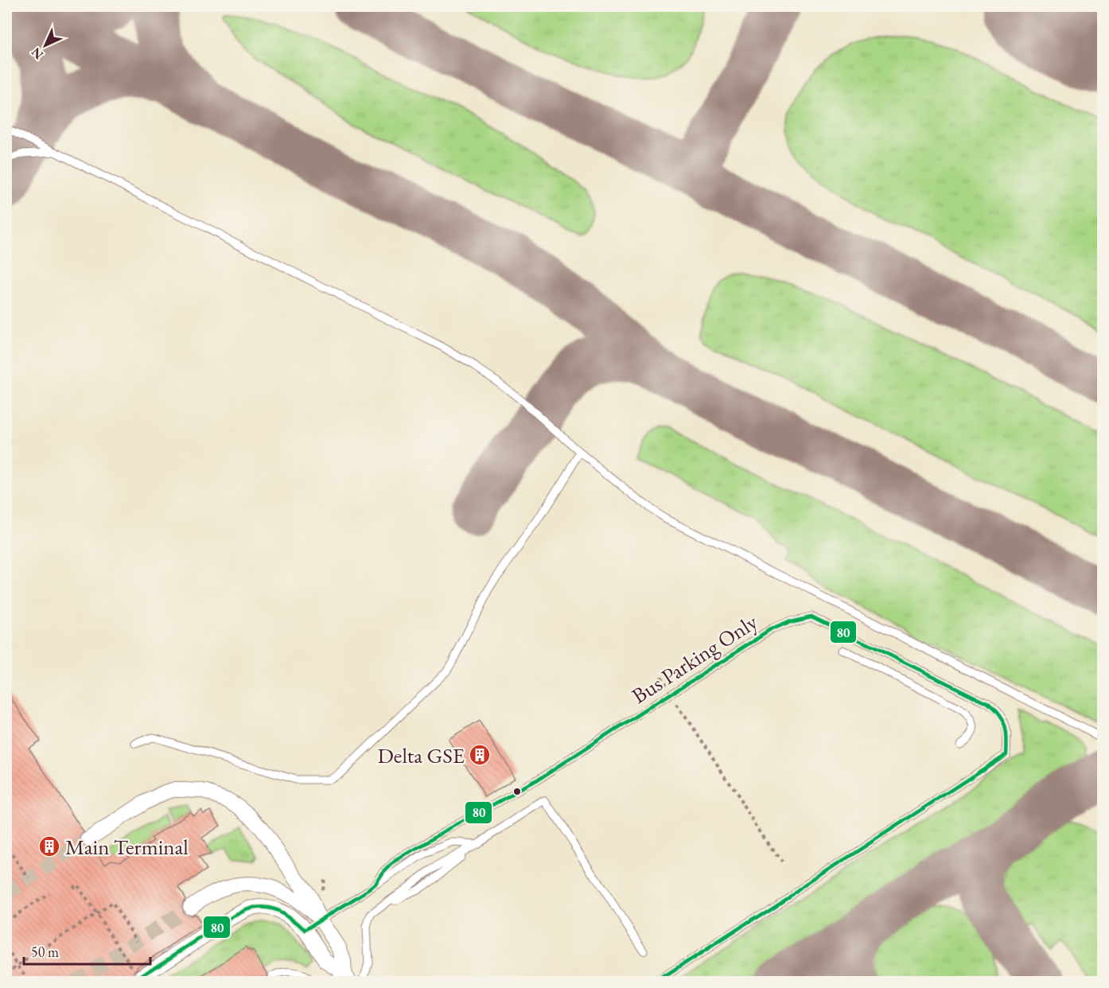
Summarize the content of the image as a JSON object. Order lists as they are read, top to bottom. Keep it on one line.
{"streets":{"lane":["Bus Parking Only"]},"places":{"building":["Delta GSE","Main Terminal"]},"lines":["transit line 80"],"scale_bar":"50 m","north":"bottom left"}
